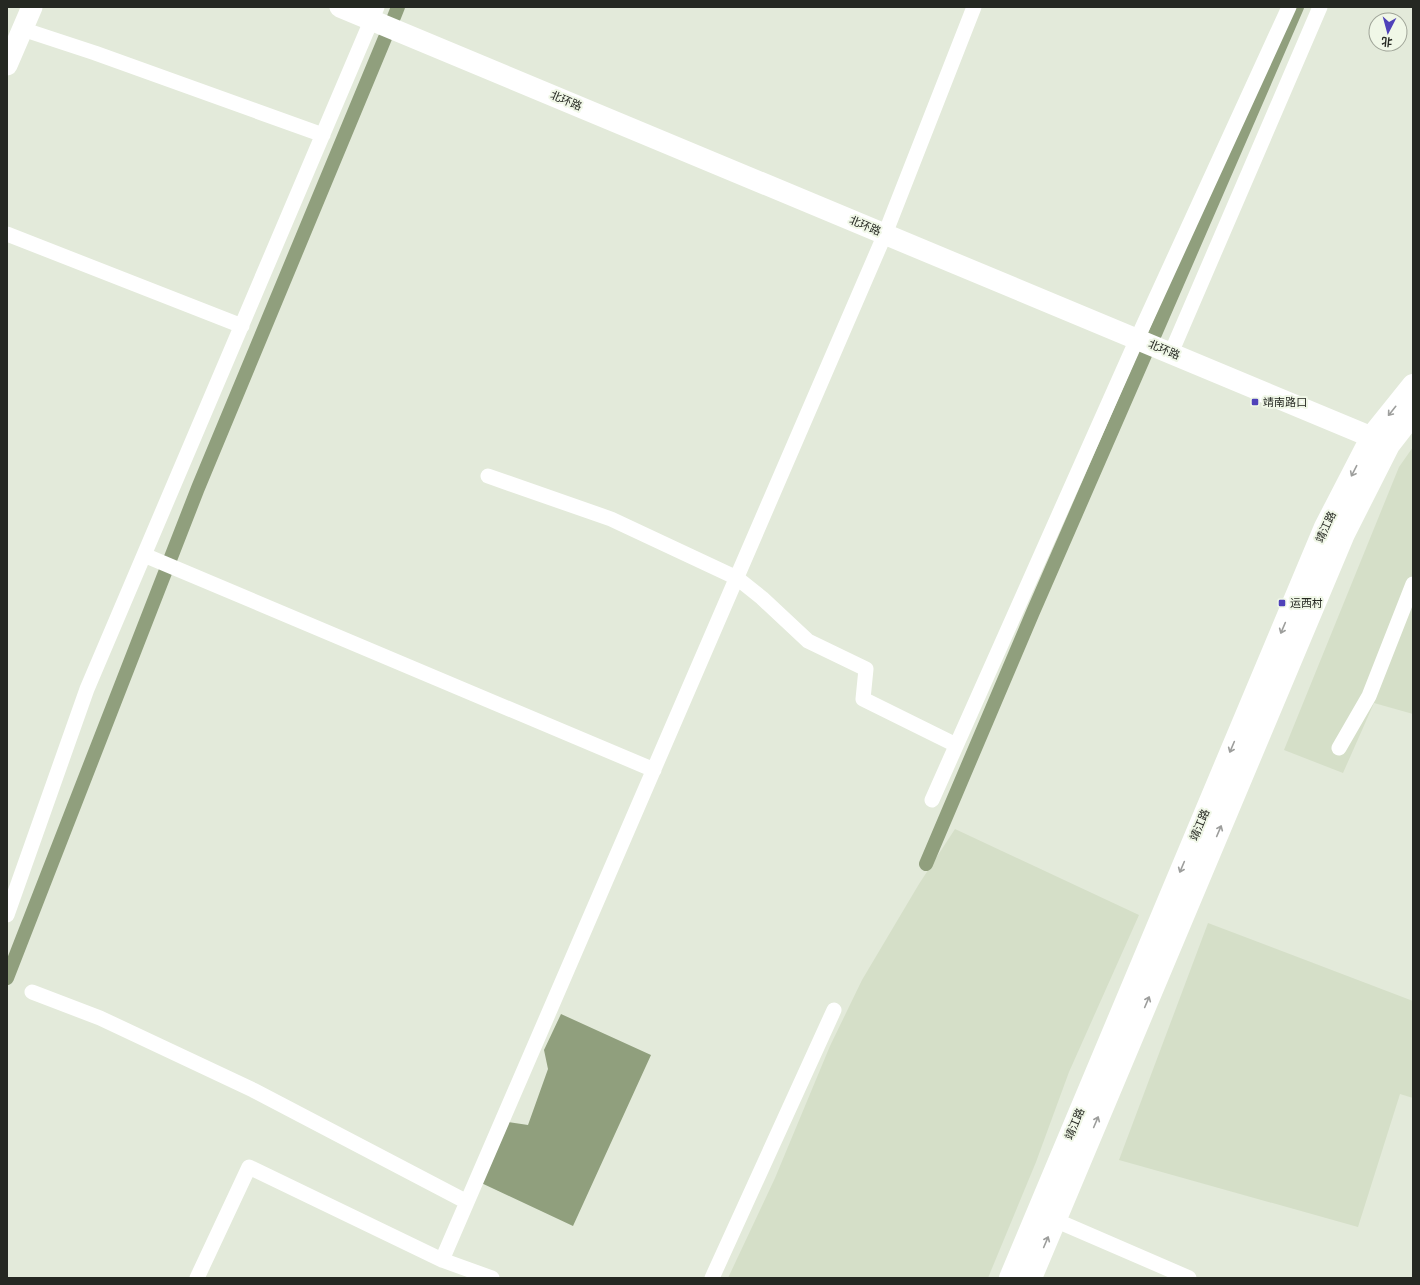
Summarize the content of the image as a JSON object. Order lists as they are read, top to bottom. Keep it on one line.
{"streets":{"main road":["北环路","靖江路"]},"crossings":[["北环路","靖江路"]],"places":{"transit":["靖南路口","运西村"]},"north":"bottom"}
